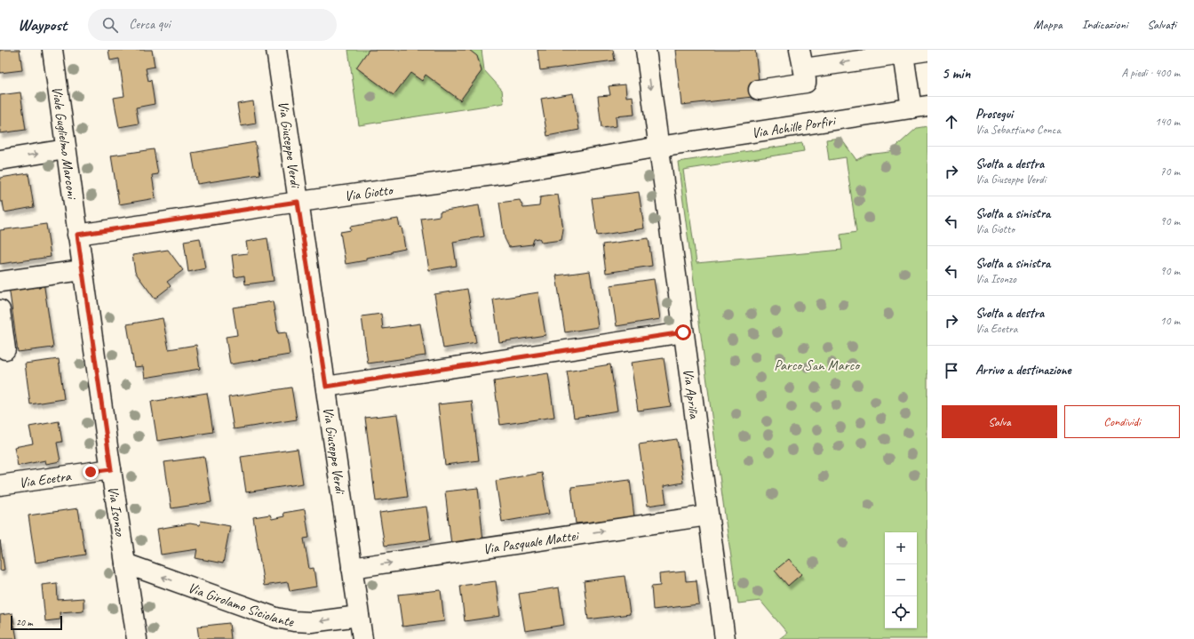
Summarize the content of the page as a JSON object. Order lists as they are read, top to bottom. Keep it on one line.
{"streets":{"street":["Via Achille Porfiri","Viale Guglielmo Marconi","Via Giuseppe Verdi","Via Giotto","Via Aprilia","Via Ecetra","Via Isonzo","Via Pasquale Mattei","Via Girolamo Siciolante"]},"crossings":[["Via Achille Porfiri","Via Giotto"],["Via Achille Porfiri","Via Aprilia"],["Viale Guglielmo Marconi","Via Giotto"],["Viale Guglielmo Marconi","Via Isonzo"],["Via Giuseppe Verdi","Via Giotto"],["Via Giuseppe Verdi","Via Pasquale Mattei"],["Via Giuseppe Verdi","Via Girolamo Siciolante"],["Via Giotto","Via Aprilia"],["Via Giotto","Via Isonzo"],["Via Aprilia","Via Pasquale Mattei"],["Via Ecetra","Via Isonzo"],["Via Isonzo","Via Girolamo Siciolante"]],"one_way":["Via Pasquale Mattei","Via Girolamo Siciolante"],"parks":["Parco San Marco"],"scale_bar":"20 m","page":{"header":"Waypost","search":"Cerca qui","nav":["Mappa","Indicazioni","Salvati"],"heading":["5 min","A piedi · 400 m"],"list":[["Prosegui","Via Sebastiano Conca","140 m"],["Svolta a destra","Via Giuseppe Verdi","70 m"],["Svolta a sinistra","Via Giotto","90 m"],["Svolta a sinistra","Via Isonzo","90 m"],["Svolta a destra","Via Ecetra","10 m"],"Arrivo a destinazione"],"buttons":["Salva","Condividi"],"map_buttons":["+","−"],"scale":"20 m"}}
